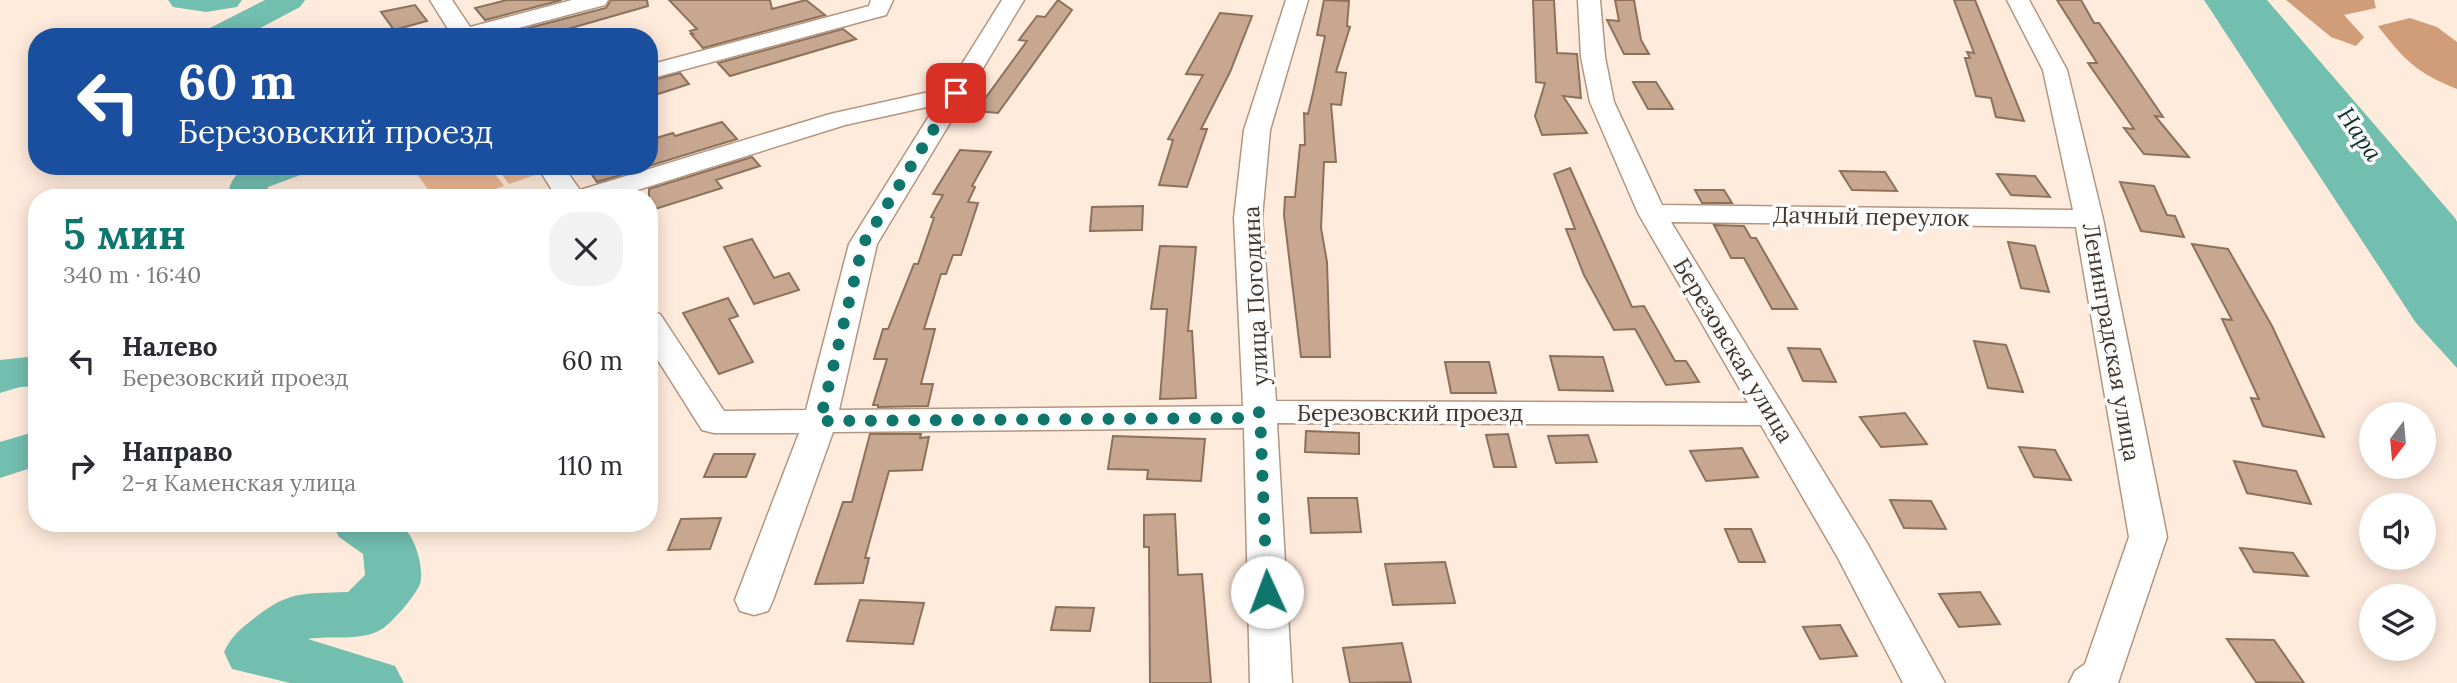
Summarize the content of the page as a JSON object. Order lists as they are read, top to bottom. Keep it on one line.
{"streets":{"street":["Дачный переулок","улица Погодина","Ленинградская улица","Березовская улица","Березовский проезд"]},"crossings":[["Дачный переулок","Ленинградская улица"],["Дачный переулок","Березовская улица"],["улица Погодина","Березовский проезд"],["Березовская улица","Березовский проезд"]],"water":["Нара"],"north":"bottom","page":{"turn":["60 m","Березовский проезд"],"heading":["5 мин","340 m · 16:40"],"list":[{"name":"Налево","note":"Березовский проезд","value":"60 m"},{"name":"Направо","note":"2-я Каменская улица","value":"110 m"}]}}
